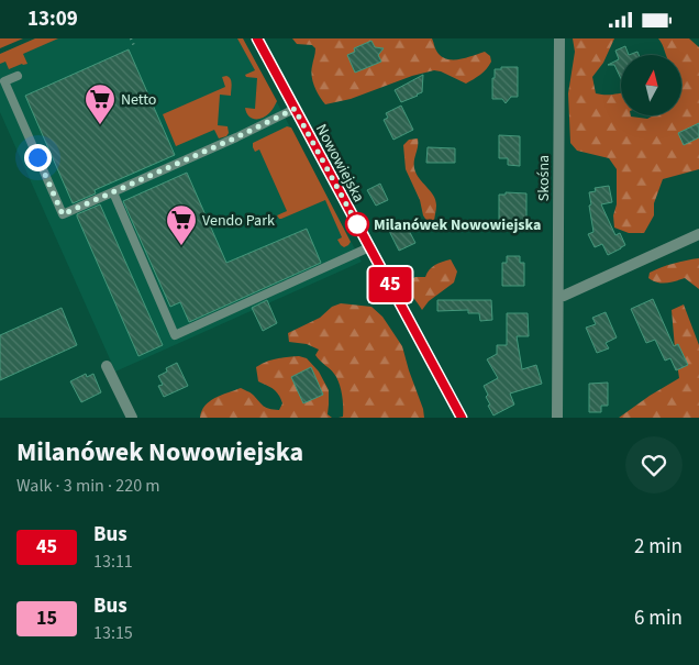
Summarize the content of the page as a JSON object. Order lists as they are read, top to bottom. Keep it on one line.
{"streets":{"street":["Nowowiejska","Skośna"]},"places":{"supermarket":["Netto","Vendo Park"],"other":["Milanówek Nowowiejska"]},"lines":["bus line 45"],"north":"top","page":{"status":"13:09","on_map":"45","heading":["Milanówek Nowowiejska","Walk · 3 min · 220 m"],"list":[{"mark":"45","name":"Bus","note":"13:11","value":"2 min"},{"mark":"15","name":"Bus","note":"13:15","value":"6 min"}]}}
